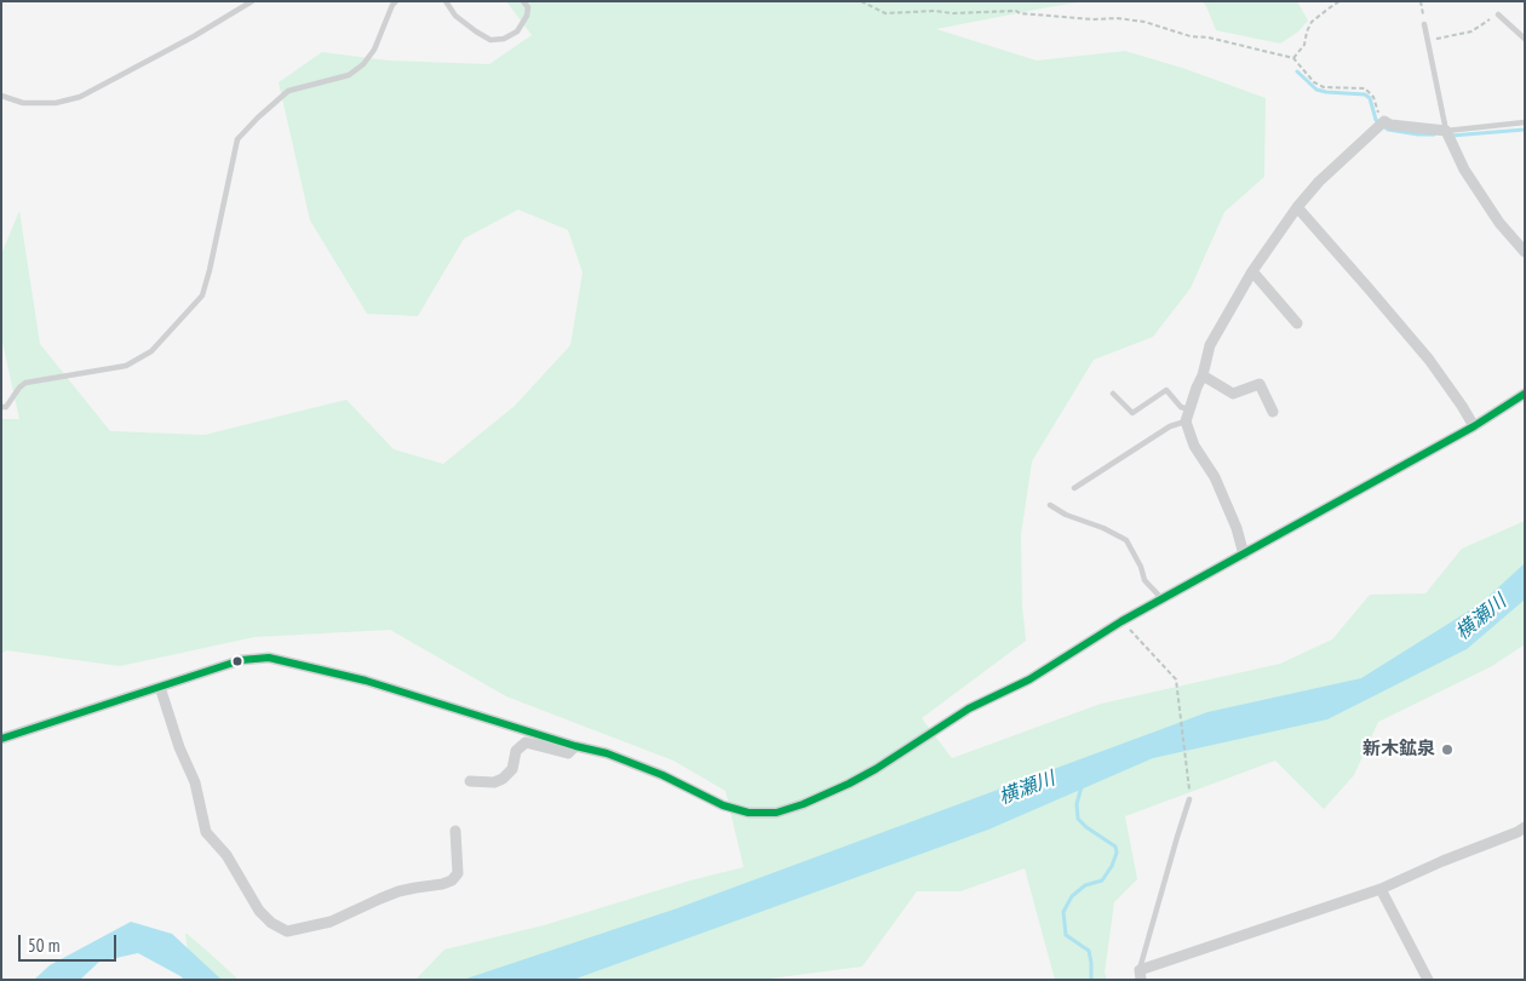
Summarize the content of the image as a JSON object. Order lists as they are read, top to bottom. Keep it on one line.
{"water":["横瀬川"],"places":["新木鉱泉"],"scale_bar":"50 m"}
